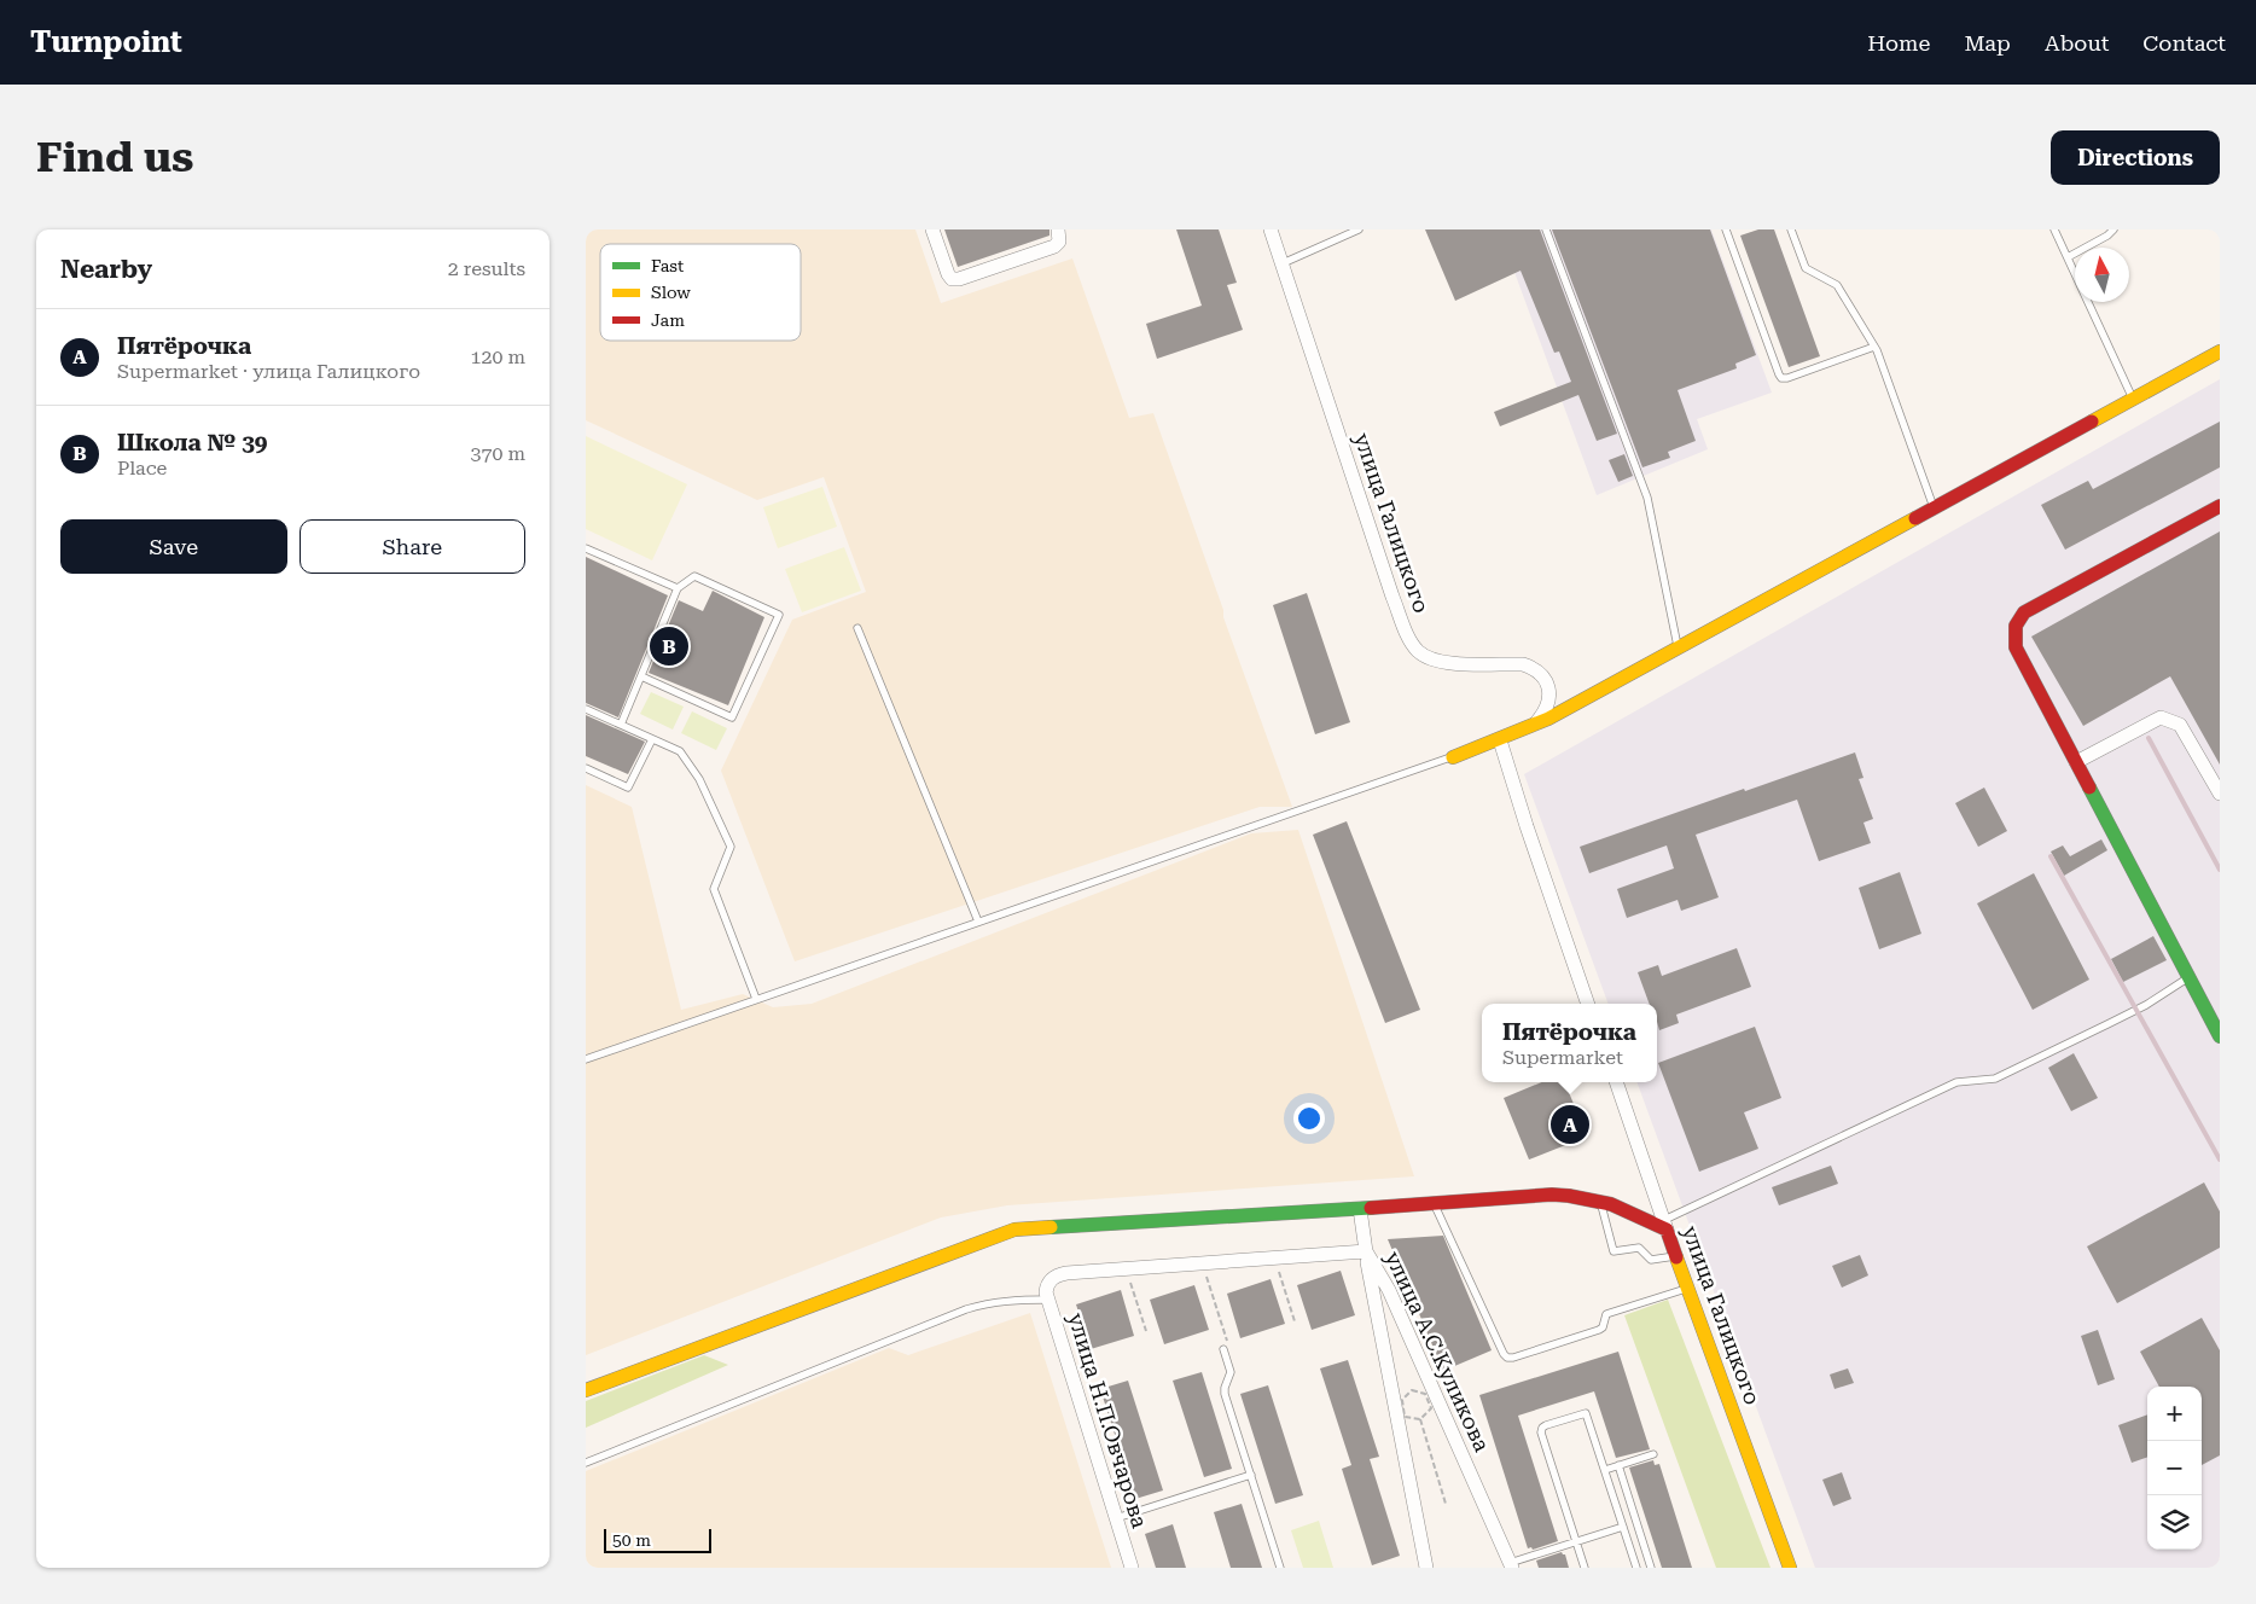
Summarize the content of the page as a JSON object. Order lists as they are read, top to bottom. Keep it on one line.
{"streets":{"street":["улица Галицкого","улица А.С.Куликова","улица Н.П.Овчарова"]},"legend":["Fast","Slow","Jam"],"scale_bar":"50 m","north":"top","page":{"header":"Turnpoint","nav":["Home","Map","About","Contact"],"buttons":["Directions",["Save","Share"]],"title":"Find us","heading":["Nearby","2 results"],"list":[{"mark":"A","name":"Пятёрочка","note":"Supermarket · улица Галицкого","value":"120 m"},{"mark":"B","name":"Школа № 39","note":"Place","value":"370 m"}],"pins":["B","A"],"popup":["Пятёрочка","Supermarket"],"map_buttons":["+","−"],"scale":"50 m"}}
